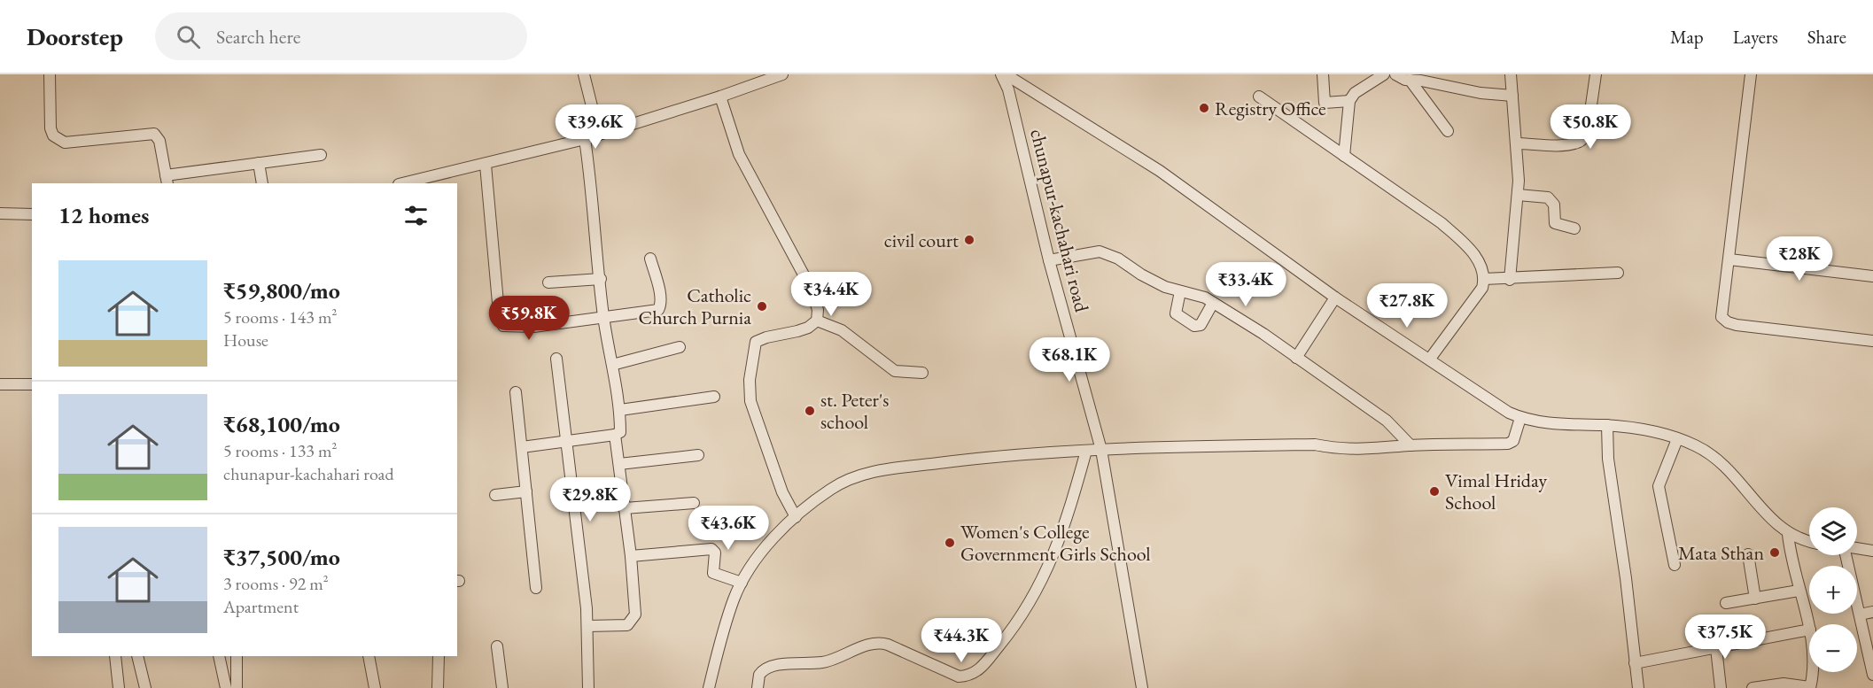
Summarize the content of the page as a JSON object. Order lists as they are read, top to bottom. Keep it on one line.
{"streets":{"street":["chunapur-kachahari road"]},"places":["Registry Office","civil court","Catholic Church Purnia","st. Peter's school","Vimal Hriday School","Women's College Government Girls School","Mata Sthan"],"page":{"header":"Doorstep","search":"Search here","nav":["Map","Layers","Share"],"price":["₹39.6K","₹50.8K","₹28K","₹33.4K","₹34.4K","₹27.8K","₹59.8K","₹68.1K","₹29.8K","₹43.6K","₹37.5K","₹44.3K"],"heading":"12 homes","list":[{"name":"₹59,800/mo","note":"5 rooms · 143 m² · House"},{"name":"₹68,100/mo","note":"5 rooms · 133 m² · chunapur-kachahari road"},{"name":"₹37,500/mo","note":"3 rooms · 92 m² · Apartment"}],"map_buttons":["+","−"]}}
